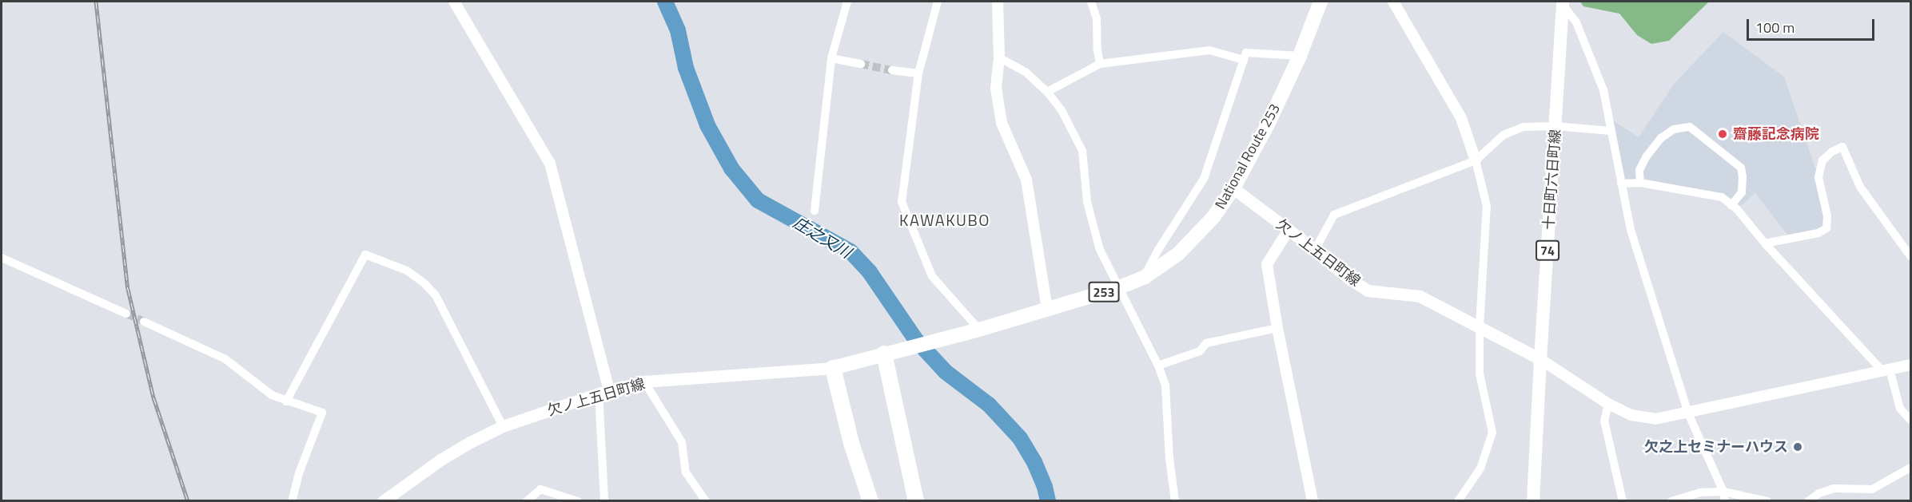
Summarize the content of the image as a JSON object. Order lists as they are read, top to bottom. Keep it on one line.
{"streets":{"highway":["National Route 253","253"],"main road":["十日町六日町線","74","欠ノ上五日町線"]},"crossings":[["National Route 253","欠ノ上五日町線"],["National Route 253","253"],["十日町六日町線","欠ノ上五日町線"],["欠ノ上五日町線","253"]],"districts":["KAWAKUBO"],"water":["庄之又川"],"places":["齋藤記念病院","欠之上セミナーハウス"],"scale_bar":"100 m"}
